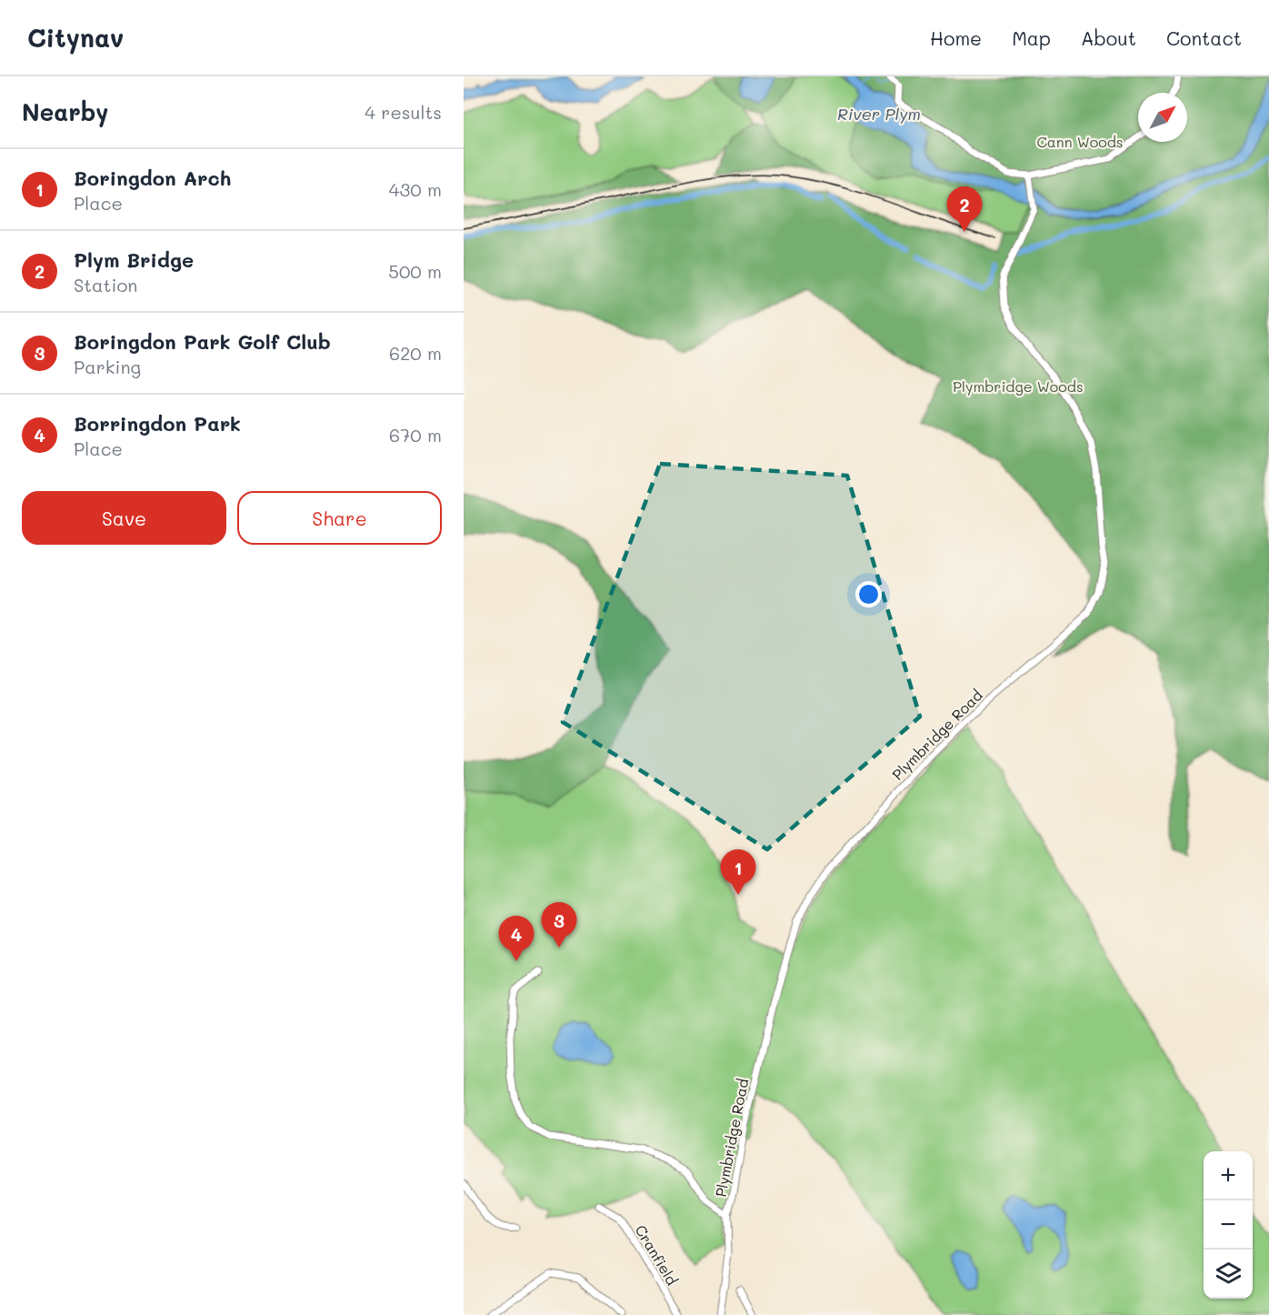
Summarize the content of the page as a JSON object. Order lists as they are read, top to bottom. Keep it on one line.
{"streets":{"street":["Plymbridge Road","Cranfield"]},"water":["River Plym"],"parks":["Cann Woods","Plymbridge Woods"],"north":"top right","page":{"header":"Citynav","nav":["Home","Map","About","Contact"],"heading":["Nearby","4 results"],"list":[{"mark":"1","name":"Boringdon Arch","note":"Place","value":"430 m"},{"mark":"2","name":"Plym Bridge","note":"Station","value":"500 m"},{"mark":"3","name":"Boringdon Park Golf Club","note":"Parking","value":"620 m"},{"mark":"4","name":"Borringdon Park","note":"Place","value":"670 m"}],"pins":["2","1","3","4"],"buttons":["Save","Share"],"map_buttons":["+","−"]}}
